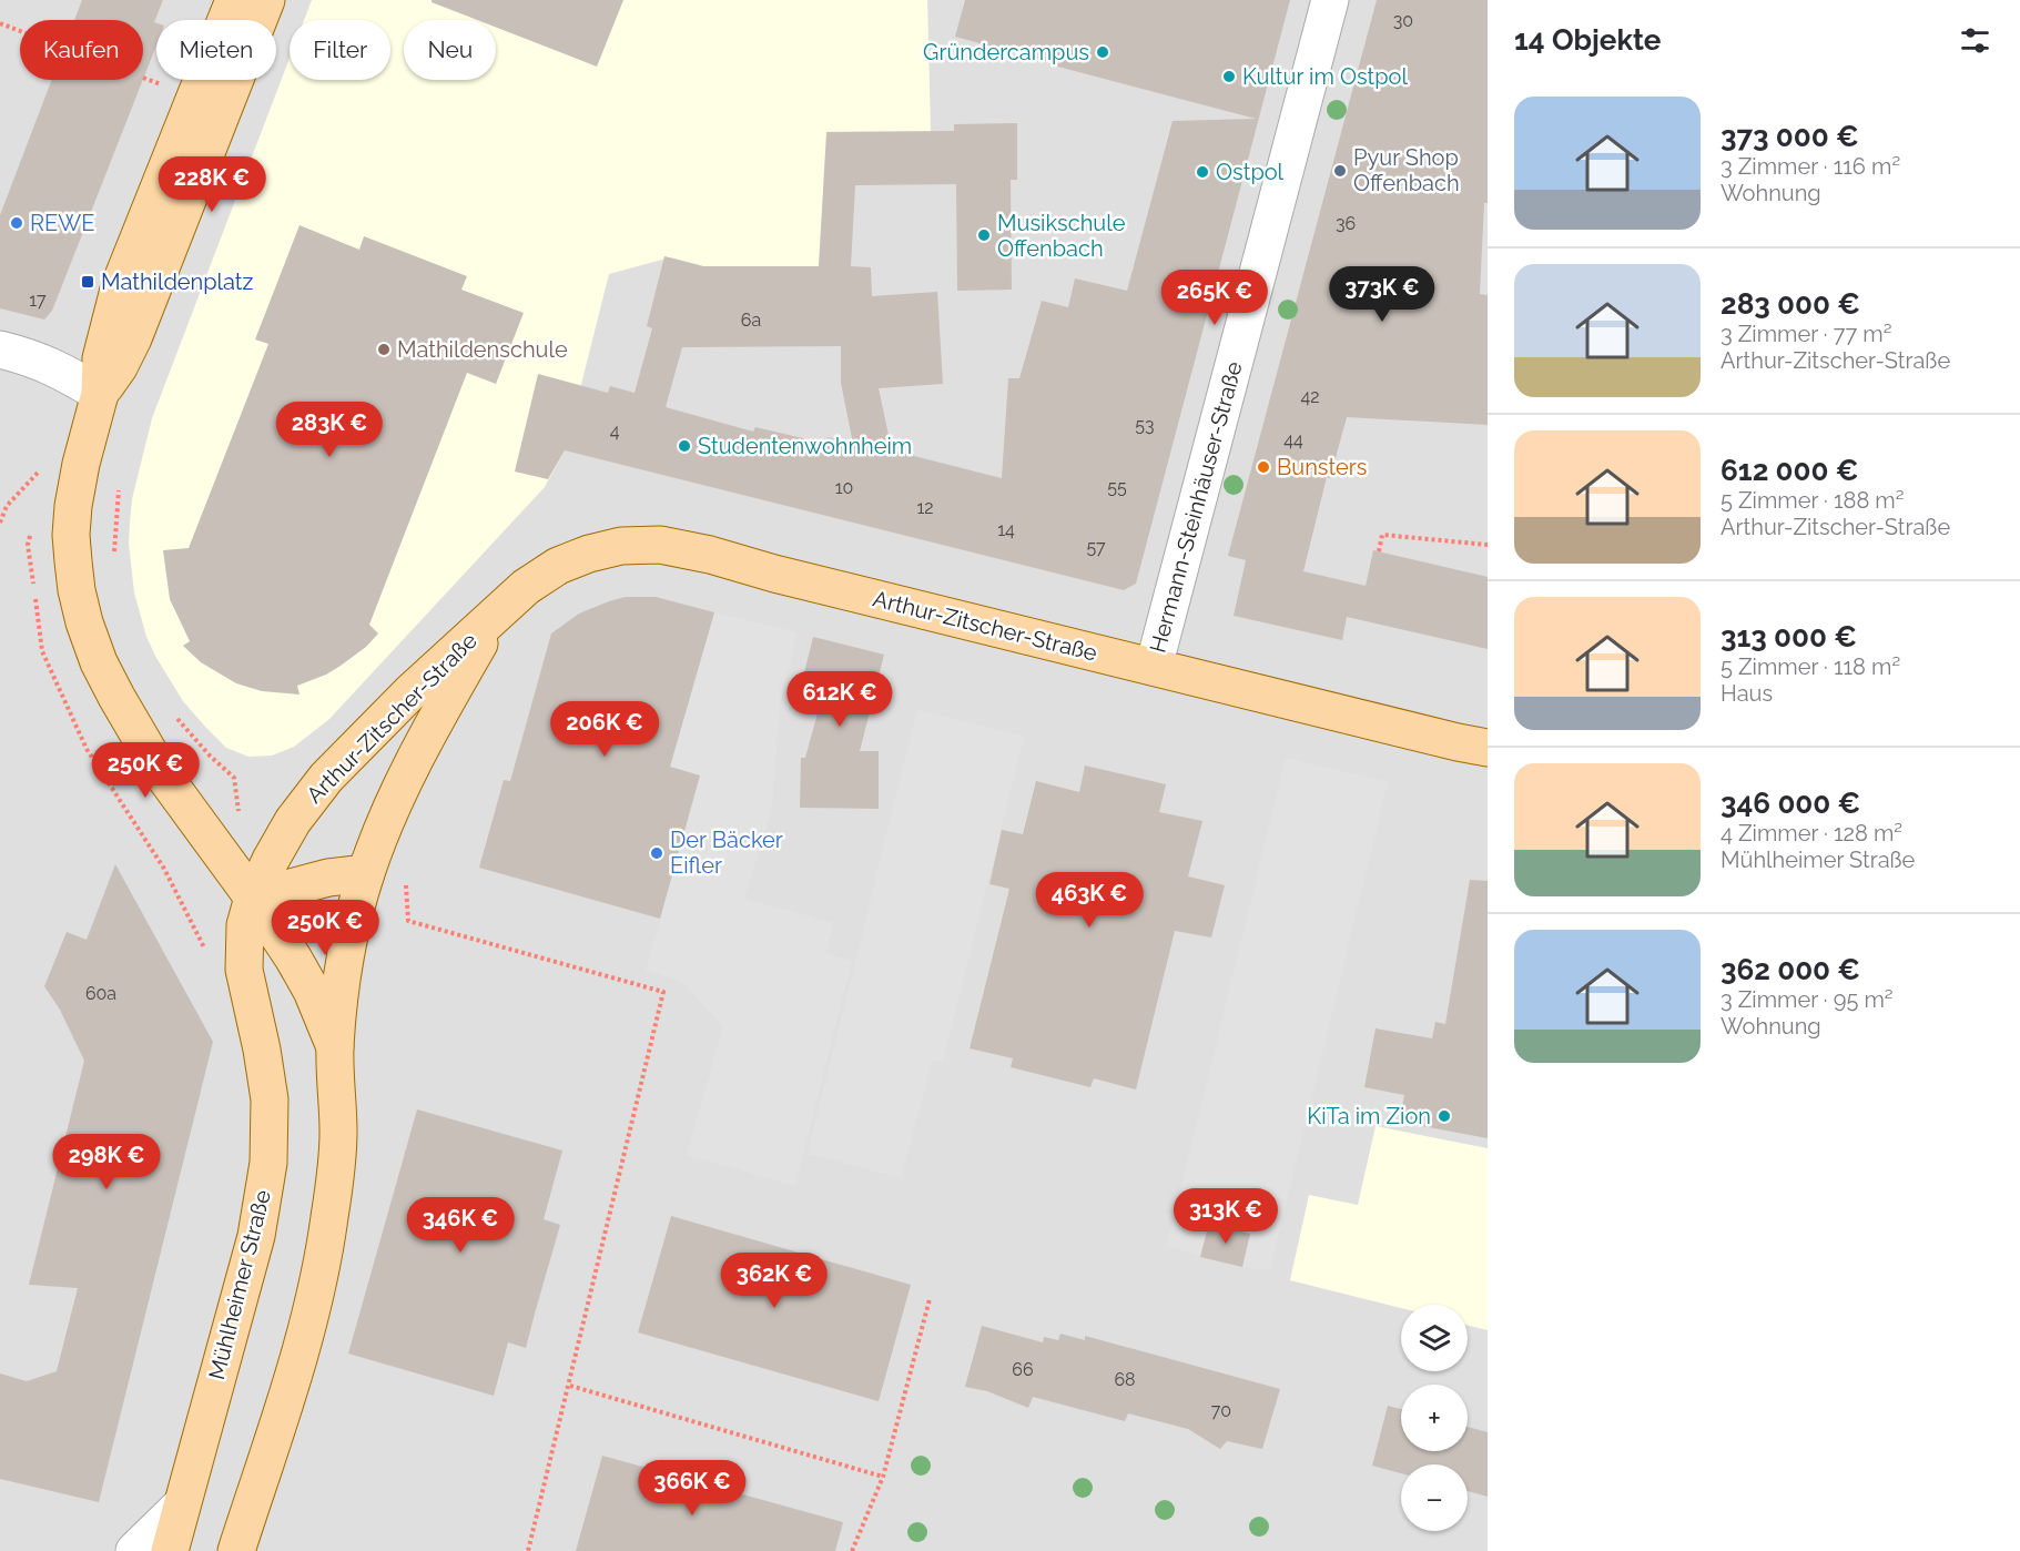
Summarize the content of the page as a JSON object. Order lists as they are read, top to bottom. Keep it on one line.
{"streets":{"main road":["Arthur-Zitscher-Straße","Mühlheimer Straße"],"street":["Hermann-Steinhäuser-Straße"]},"crossings":[["Hermann-Steinhäuser-Straße","Arthur-Zitscher-Straße"],["Arthur-Zitscher-Straße","Mühlheimer Straße"]],"places":{"other":["Gründercampus","Kultur im Ostpol","Pyur Shop Offenbach","Ostpol","REWE","Musikschule Offenbach","Mathildenschule","Studentenwohnheim","Bunsters","Der Bäcker Eifler","KiTa im Zion"],"transit":["Mathildenplatz"]},"house_numbers":["30","36","17","6a","42","53","4","44","10","55","12","14","57","60a","66","68","70"],"page":{"heading":"14 Objekte","chip":["Kaufen","Mieten","Filter","Neu"],"list":[{"name":"373 000 €","note":"3 Zimmer · 116 m² · Wohnung"},{"name":"283 000 €","note":"3 Zimmer · 77 m² · Arthur-Zitscher-Straße"},{"name":"612 000 €","note":"5 Zimmer · 188 m² · Arthur-Zitscher-Straße"},{"name":"313 000 €","note":"5 Zimmer · 118 m² · Haus"},{"name":"346 000 €","note":"4 Zimmer · 128 m² · Mühlheimer Straße"},{"name":"362 000 €","note":"3 Zimmer · 95 m² · Wohnung"}],"price":["228K €","373K €","265K €","283K €","612K €","206K €","250K €","463K €","250K €","298K €","313K €","346K €","362K €","366K €"],"map_buttons":["+","−"]}}
